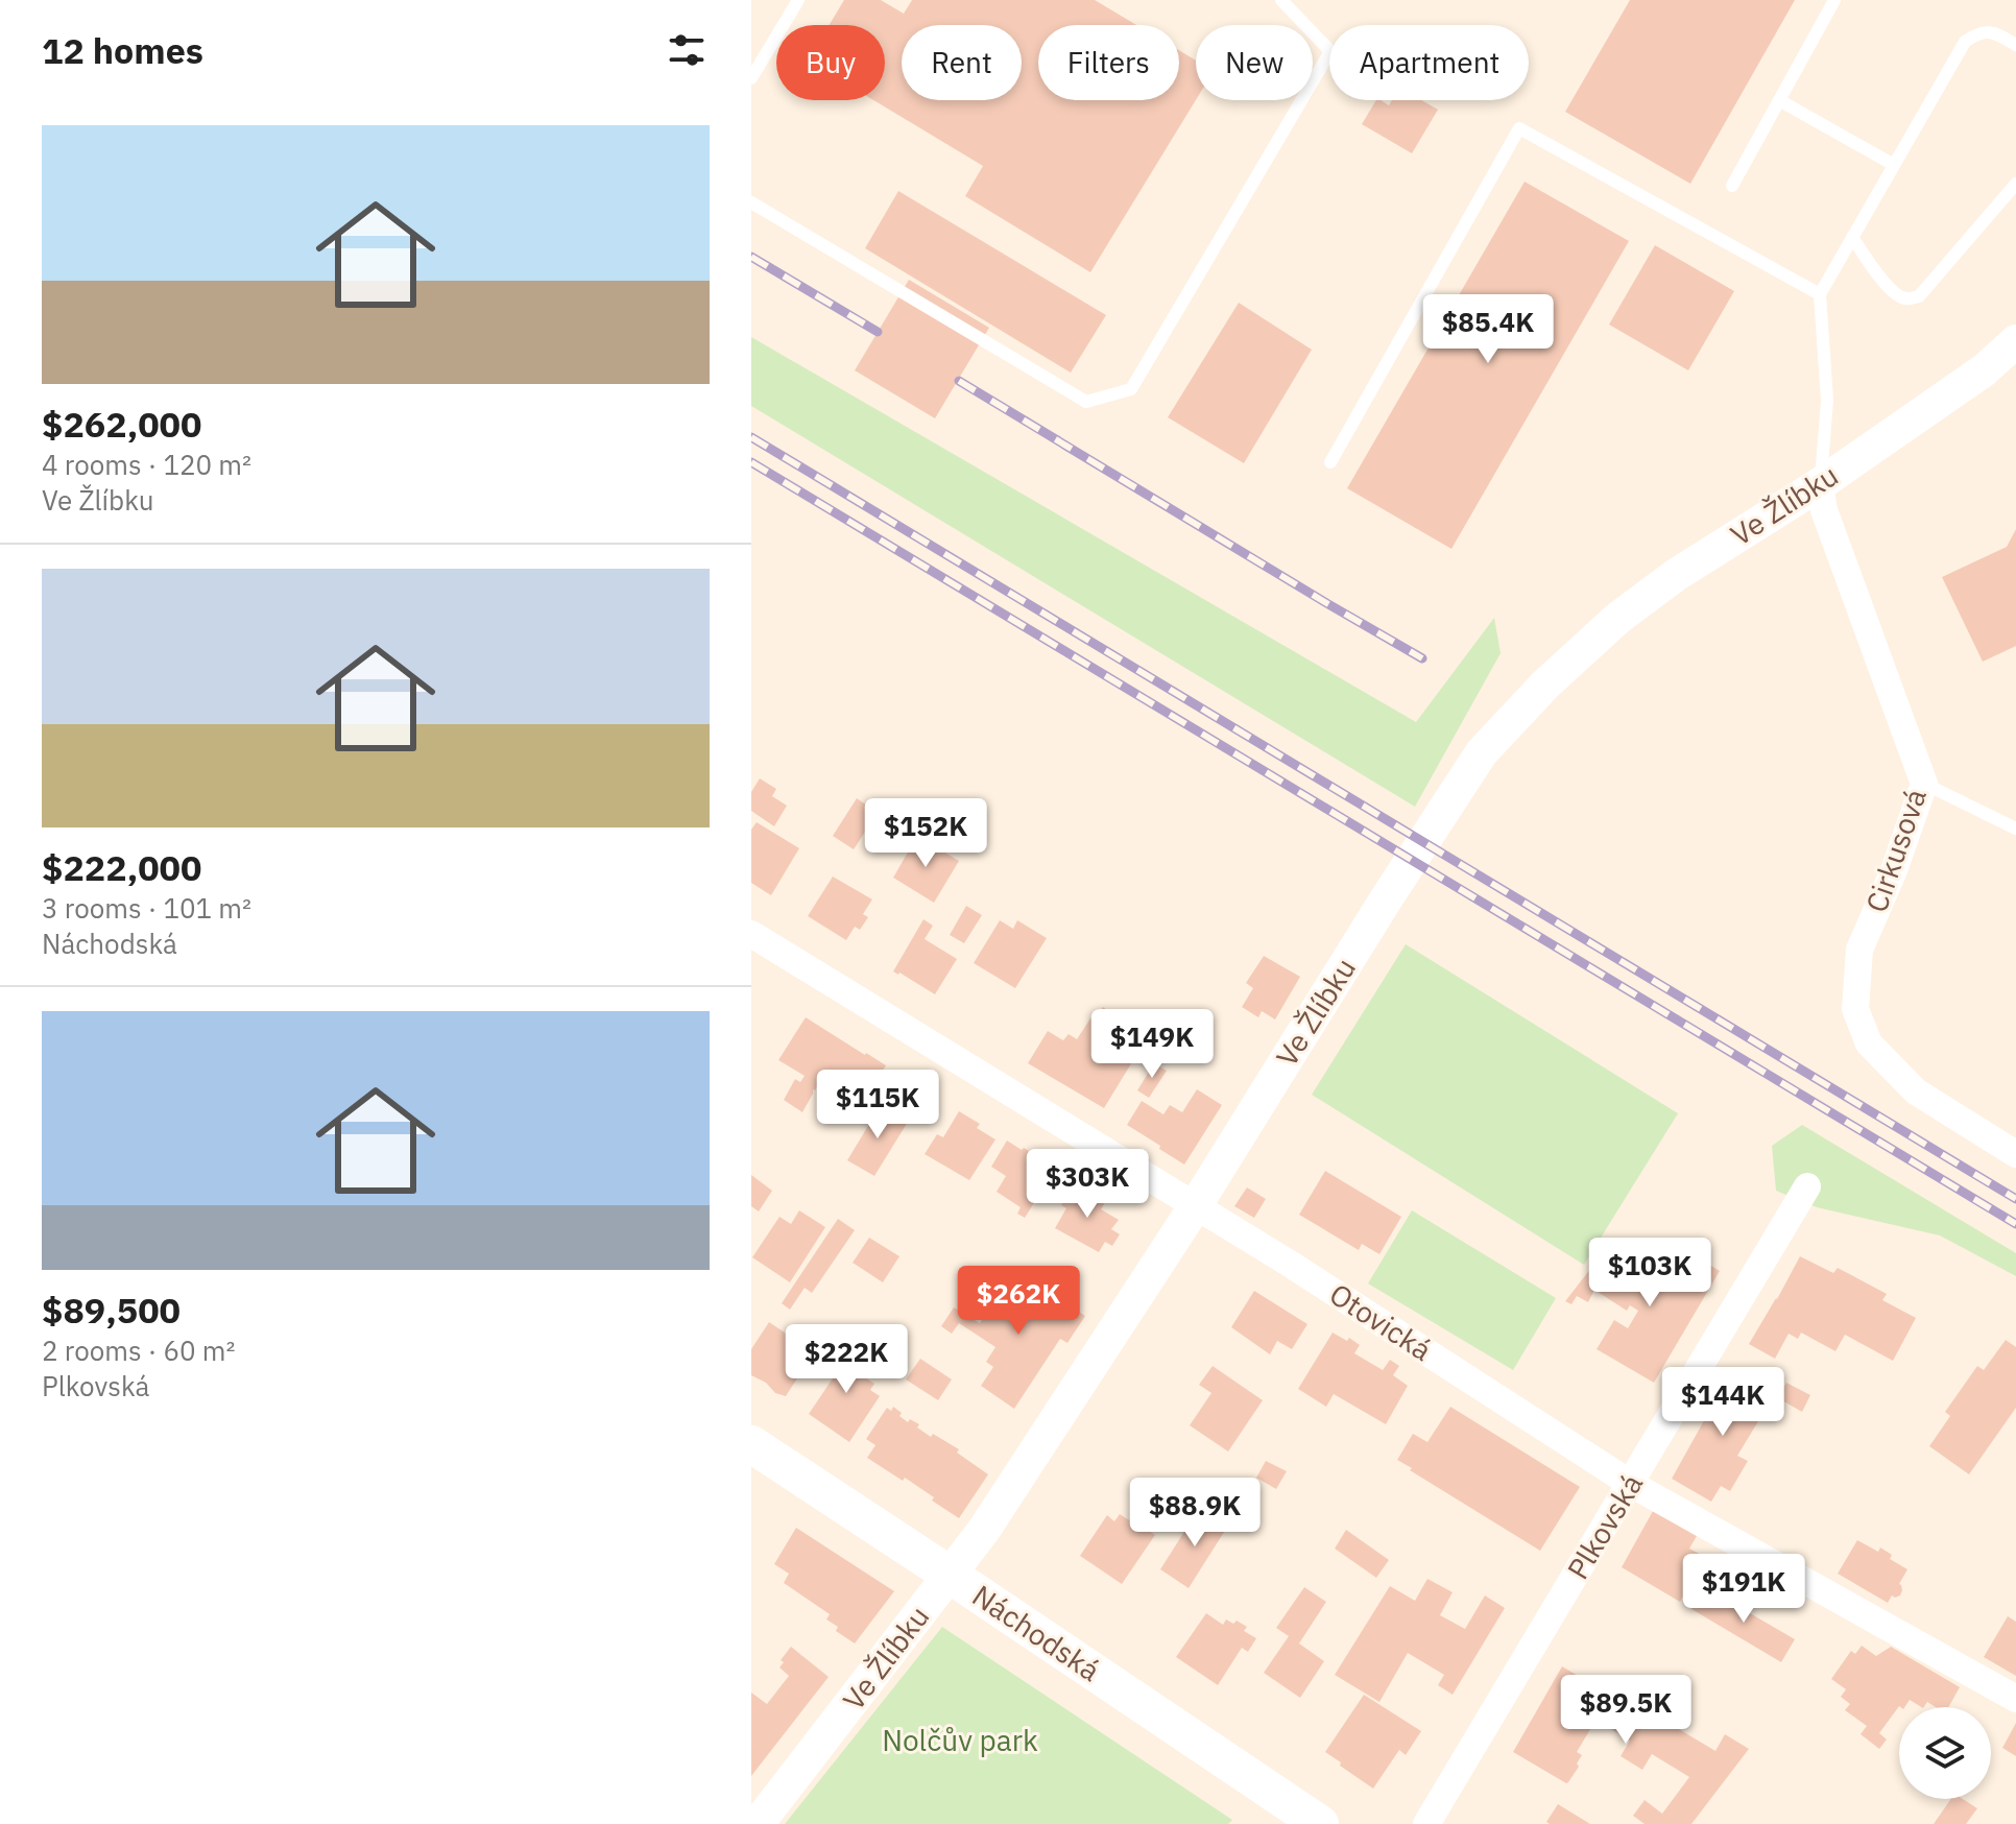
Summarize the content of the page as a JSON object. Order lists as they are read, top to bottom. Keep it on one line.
{"streets":{"main road":["Náchodská"],"street":["Ve Žlíbku","Cirkusová","Otovická","Plkovská"]},"crossings":[["Ve Žlíbku","Cirkusová"],["Ve Žlíbku","Otovická"],["Ve Žlíbku","Náchodská"],["Otovická","Plkovská"]],"parks":["Nolčův park"],"page":{"heading":"12 homes","chip":["Buy","Rent","Filters","New","Apartment"],"list":[{"name":"$262,000","note":"4 rooms · 120 m² · Ve Žlíbku"},{"name":"$222,000","note":"3 rooms · 101 m² · Náchodská"},{"name":"$89,500","note":"2 rooms · 60 m² · Plkovská"}],"price":["$85.4K","$152K","$149K","$115K","$303K","$103K","$262K","$222K","$144K","$88.9K","$191K","$89.5K"]}}
